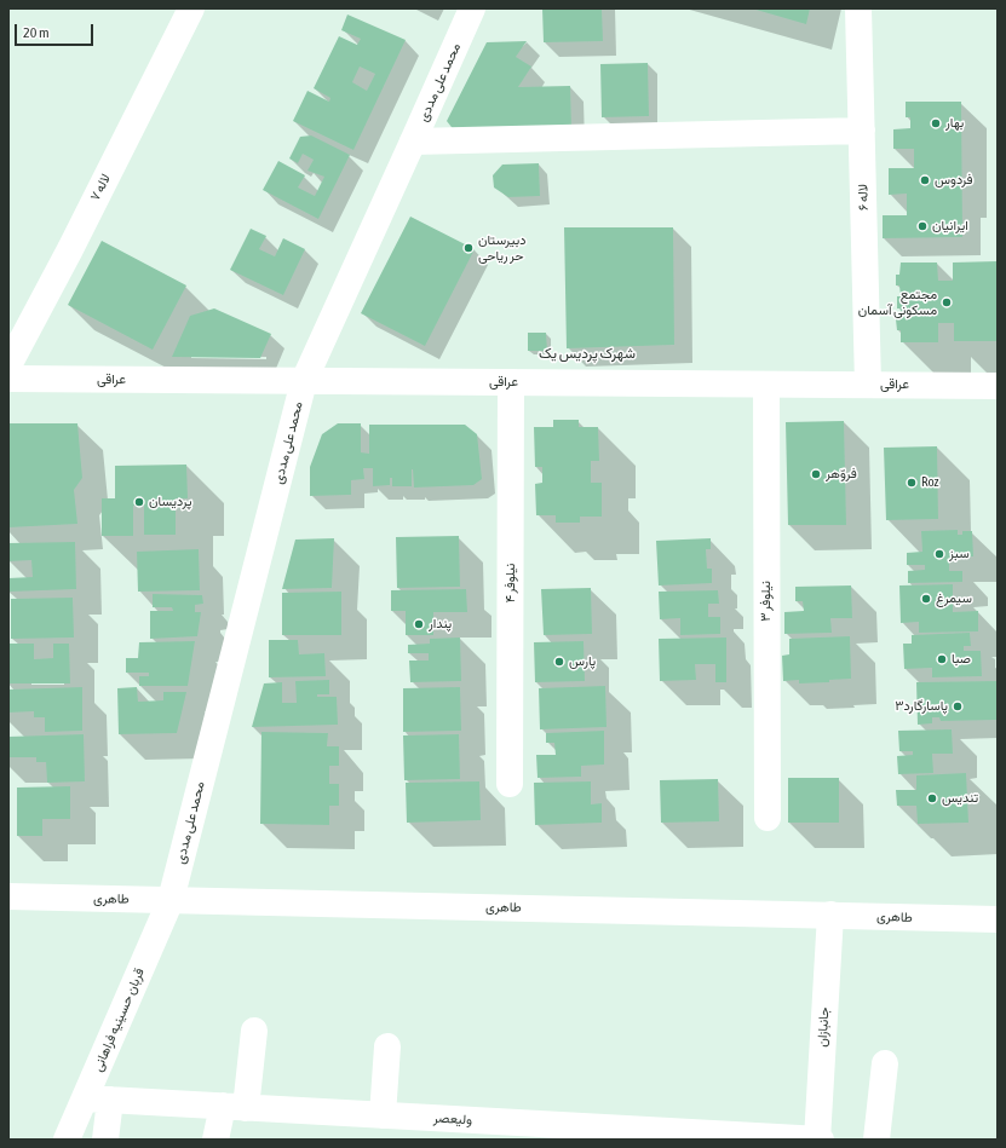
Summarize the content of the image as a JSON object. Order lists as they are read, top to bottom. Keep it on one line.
{"streets":{"street":["محمد علی مددی","لاله ۷","لاله ۶","عراقی","نیلوفر ۴","نیلوفر ۳","طاهری","قربان حسینیه فراهانی","جانبازان","ولیعصر"]},"crossings":[["محمد علی مددی","عراقی"],["محمد علی مددی","طاهری"],["محمد علی مددی","قربان حسینیه فراهانی"],["لاله ۶","عراقی"],["عراقی","نیلوفر ۴"],["عراقی","نیلوفر ۳"],["طاهری","قربان حسینیه فراهانی"],["طاهری","جانبازان"],["قربان حسینیه فراهانی","ولیعصر"],["جانبازان","ولیعصر"]],"districts":["شهرک پردیس یک"],"places":["بهار","فردوس","ایرانیان","دبیرستان حر ریاحی","مجتمع مسکونی آسمان","فروّهر","Roz","پردیسان","سبز","سیمرغ","پندار","صبا","پارس","پاسارگارد۳","تندیس"],"scale_bar":"20 m"}
